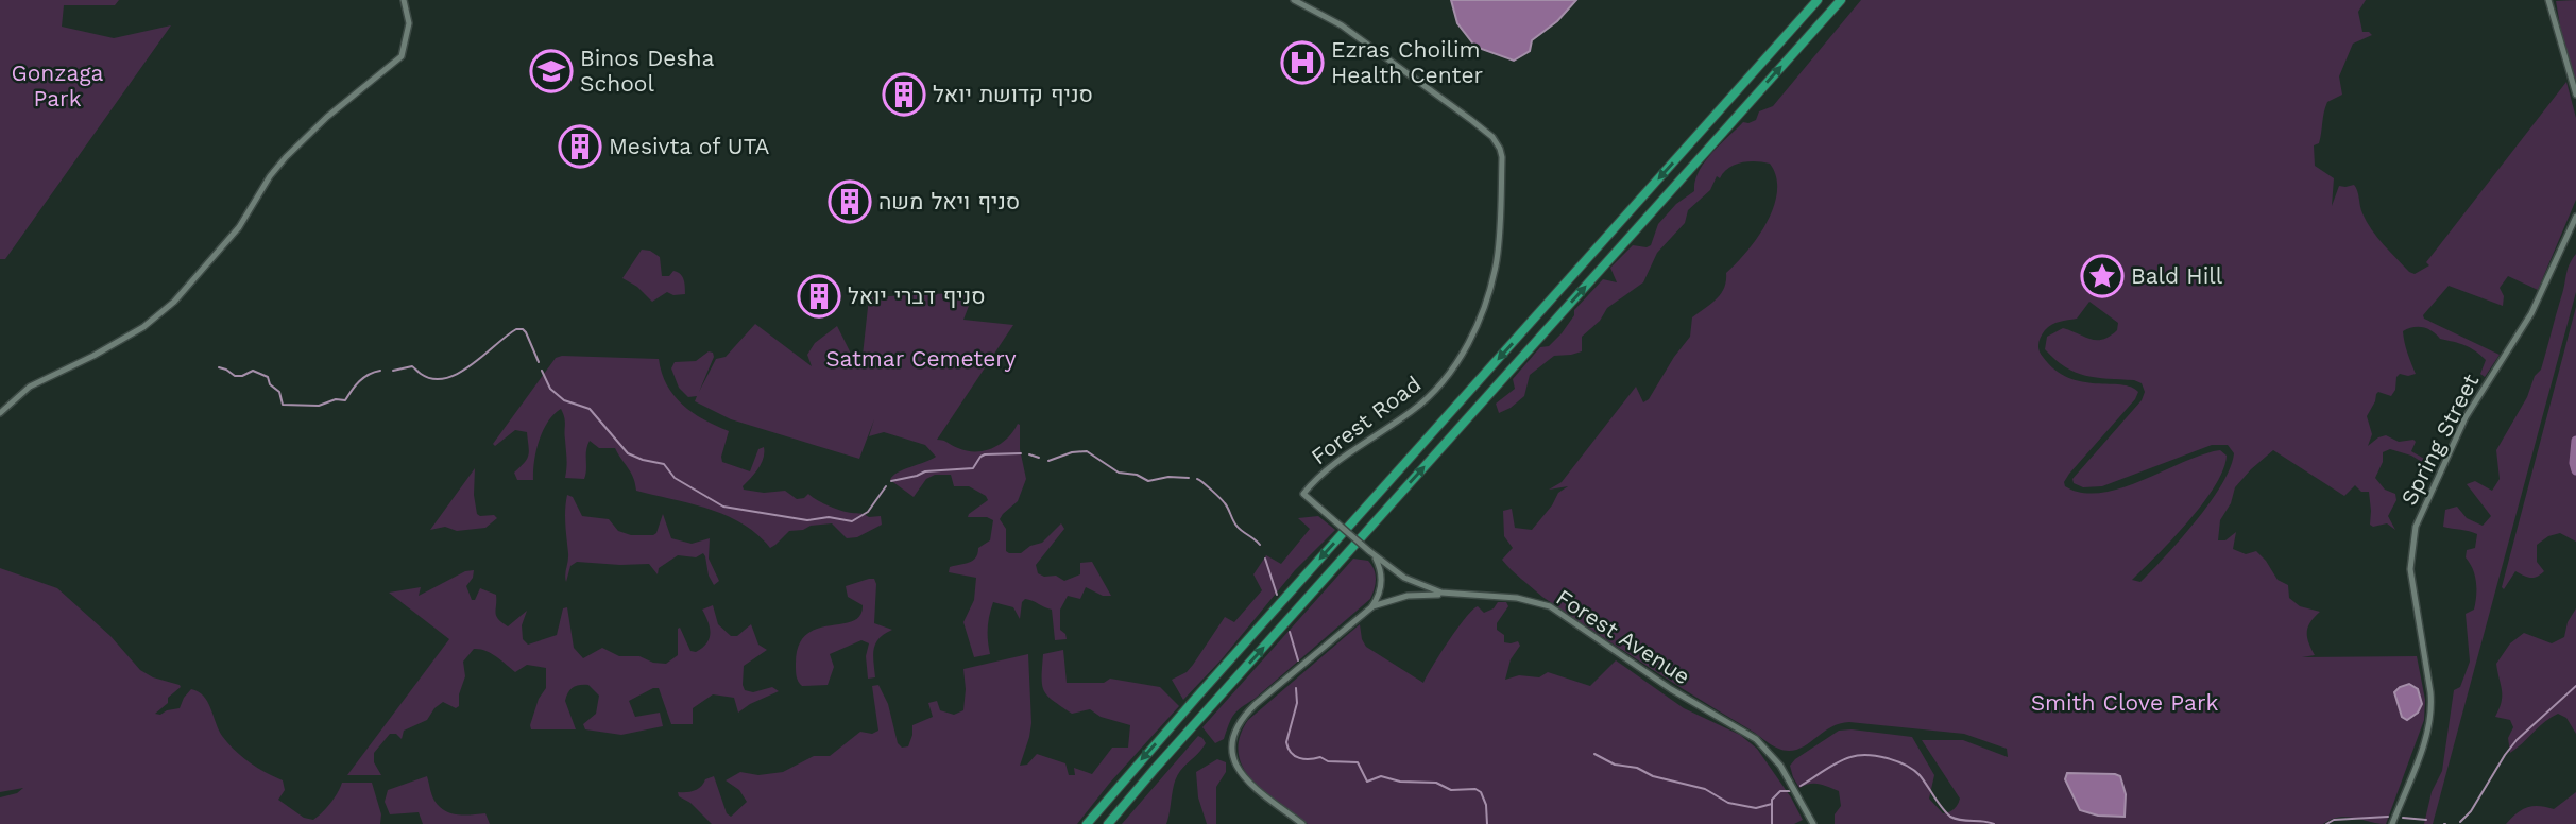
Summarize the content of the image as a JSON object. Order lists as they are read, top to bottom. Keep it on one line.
{"streets":{"street":["Forest Road","Spring Street","Forest Avenue"]},"crossings":[["Forest Road","Forest Avenue"]],"parks":["Gonzaga Park","Satmar Cemetery","Smith Clove Park"],"places":{"hospital":["Ezras Choilim Health Center"],"school or university":["Binos Desha School"],"building":["סניף קדושת יואל","Mesivta of UTA","סניף ויאל משה","סניף דברי יואל"],"place":["Bald Hill"]}}
